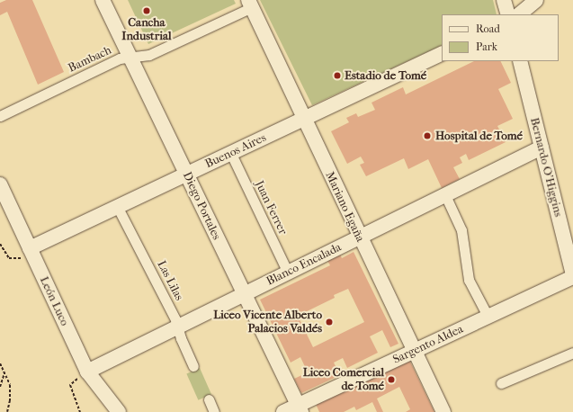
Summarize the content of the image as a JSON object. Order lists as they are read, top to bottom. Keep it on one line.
{"streets":{"street":["Bambach","Buenos Aires","Bernardo O'Higgins","Diego Portales","Mariano Egaña","Juan Ferrer","Blanco Encalada","Las Lilas","León Luco","Sargento Aldea"]},"crossings":[["Bambach","Diego Portales"],["Bambach","Mariano Egaña"],["Buenos Aires","Diego Portales"],["Buenos Aires","Mariano Egaña"],["Buenos Aires","Juan Ferrer"],["Buenos Aires","Las Lilas"],["Buenos Aires","León Luco"],["Bernardo O'Higgins","Blanco Encalada"],["Bernardo O'Higgins","Sargento Aldea"],["Diego Portales","Blanco Encalada"],["Diego Portales","Sargento Aldea"],["Mariano Egaña","Blanco Encalada"],["Mariano Egaña","Sargento Aldea"],["Juan Ferrer","Blanco Encalada"],["Blanco Encalada","Las Lilas"],["Blanco Encalada","León Luco"]],"places":["Cancha Industrial","Estadio de Tomé","Hospital de Tomé","Liceo Vicente Alberto Palacios Valdés","Liceo Comercial de Tomé"],"legend":["Road","Park"]}
